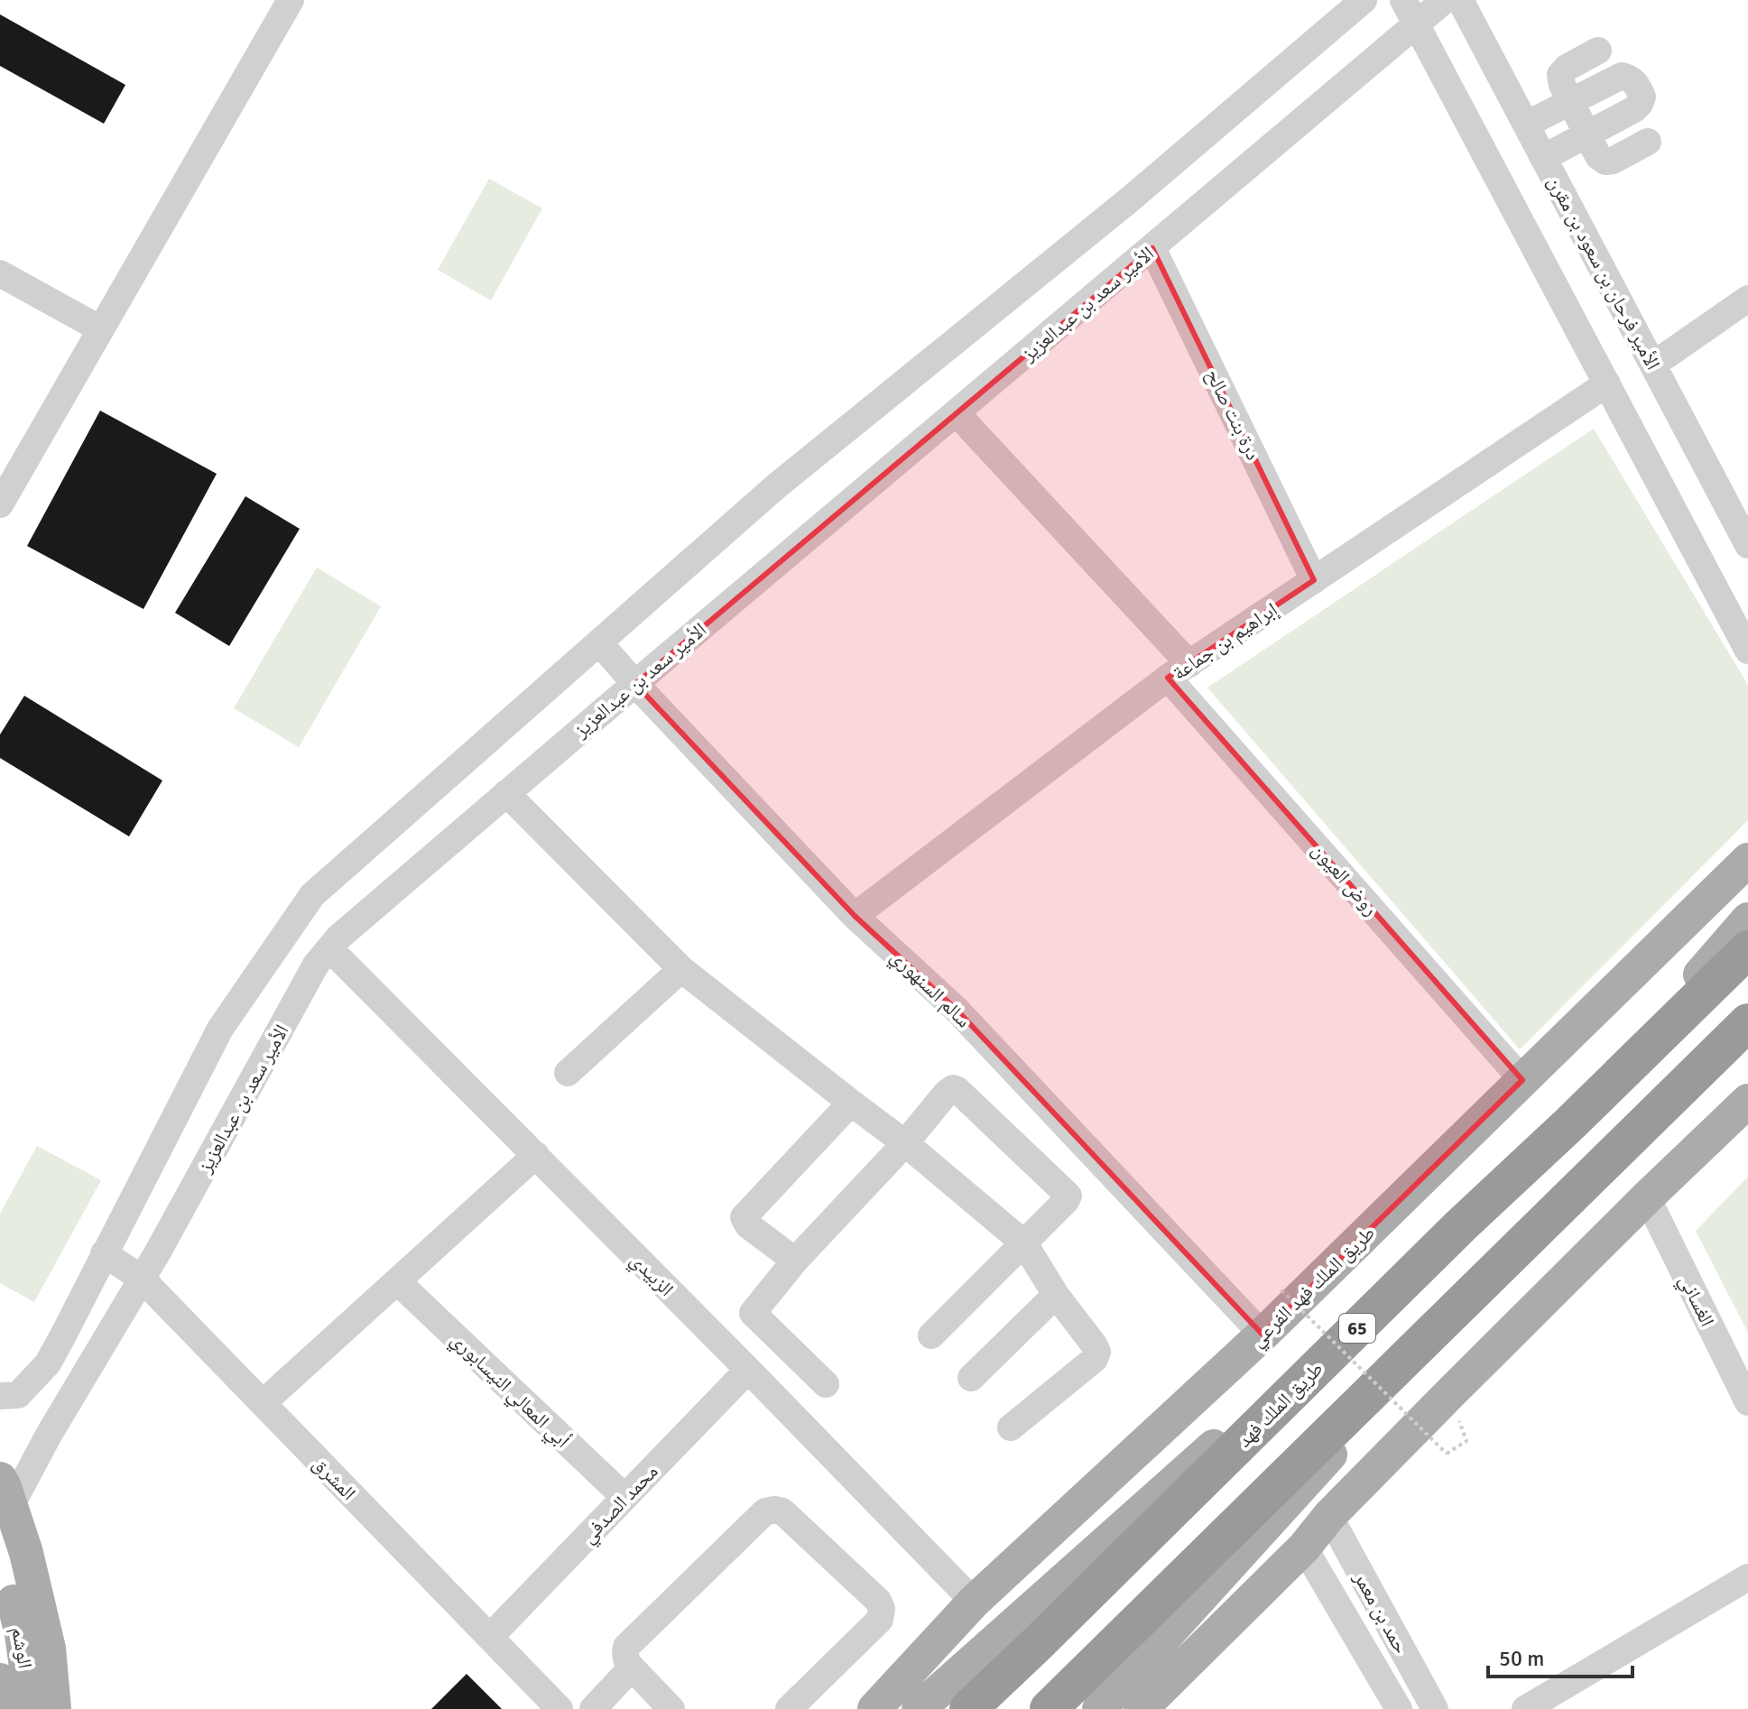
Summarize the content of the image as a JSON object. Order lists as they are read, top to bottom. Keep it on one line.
{"streets":{"highway":["65","طريق الملك فهد"],"main road":["طريق الملك فهد الفرعي","الوشم"],"street":["الأمير فرحان بن سعود بن مقرن","الأمير سعد بن عبدالعزيز","درة بنت صالح","إبراهيم بن جماعة","روض العيون","سالم السنهوري","الزبيدي","الغساني","أبي المعالي النيسابوري","المشرق","محمد الصدفي","حمد بن معمر"]},"crossings":[["الأمير سعد بن عبدالعزيز","درة بنت صالح"],["الأمير سعد بن عبدالعزيز","روض العيون"],["الأمير سعد بن عبدالعزيز","سالم السنهوري"],["الأمير سعد بن عبدالعزيز","الزبيدي"],["الأمير سعد بن عبدالعزيز","المشرق"],["درة بنت صالح","إبراهيم بن جماعة"],["إبراهيم بن جماعة","روض العيون"],["إبراهيم بن جماعة","سالم السنهوري"],["روض العيون","طريق الملك فهد الفرعي"],["سالم السنهوري","طريق الملك فهد الفرعي"],["الزبيدي","طريق الملك فهد الفرعي"],["الزبيدي","محمد الصدفي"],["أبي المعالي النيسابوري","محمد الصدفي"],["المشرق","محمد الصدفي"]],"scale_bar":"50 m"}
